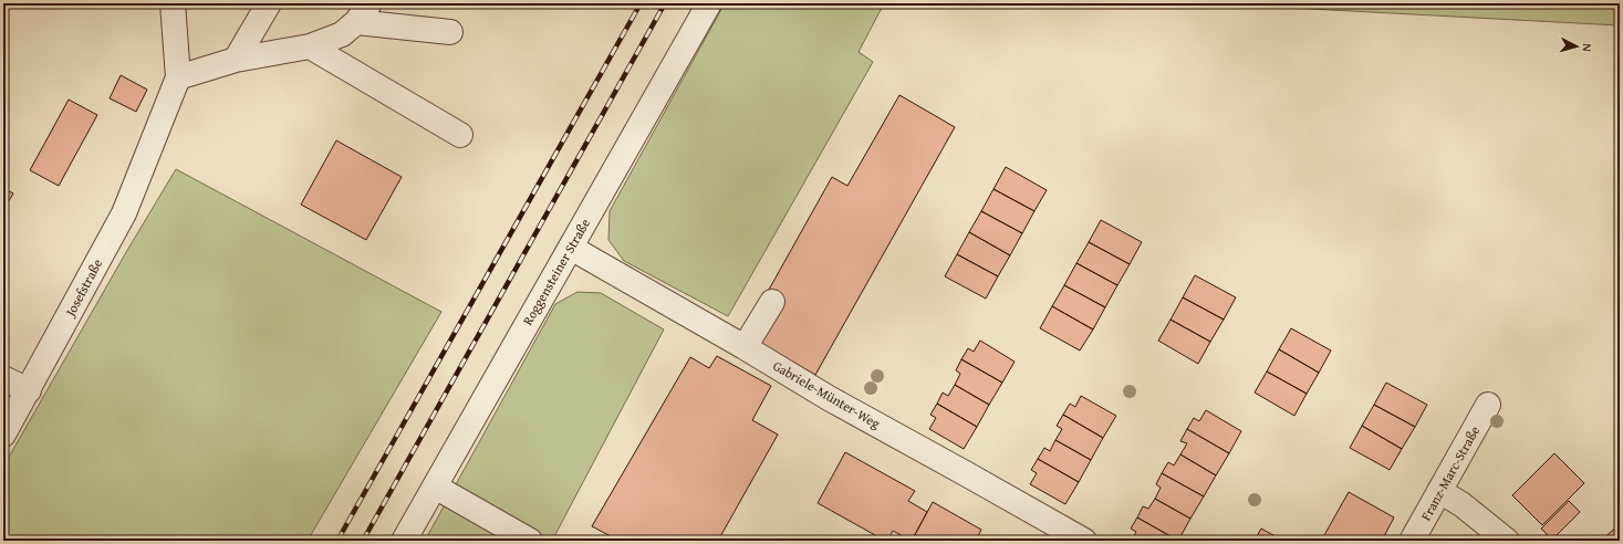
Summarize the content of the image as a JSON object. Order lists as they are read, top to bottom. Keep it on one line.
{"streets":{"street":["Roggensteiner Straße","Josefstraße","Gabriele-Münter-Weg","Franz-Marc-Straße"]},"crossings":[["Roggensteiner Straße","Gabriele-Münter-Weg"]],"north":"right"}
